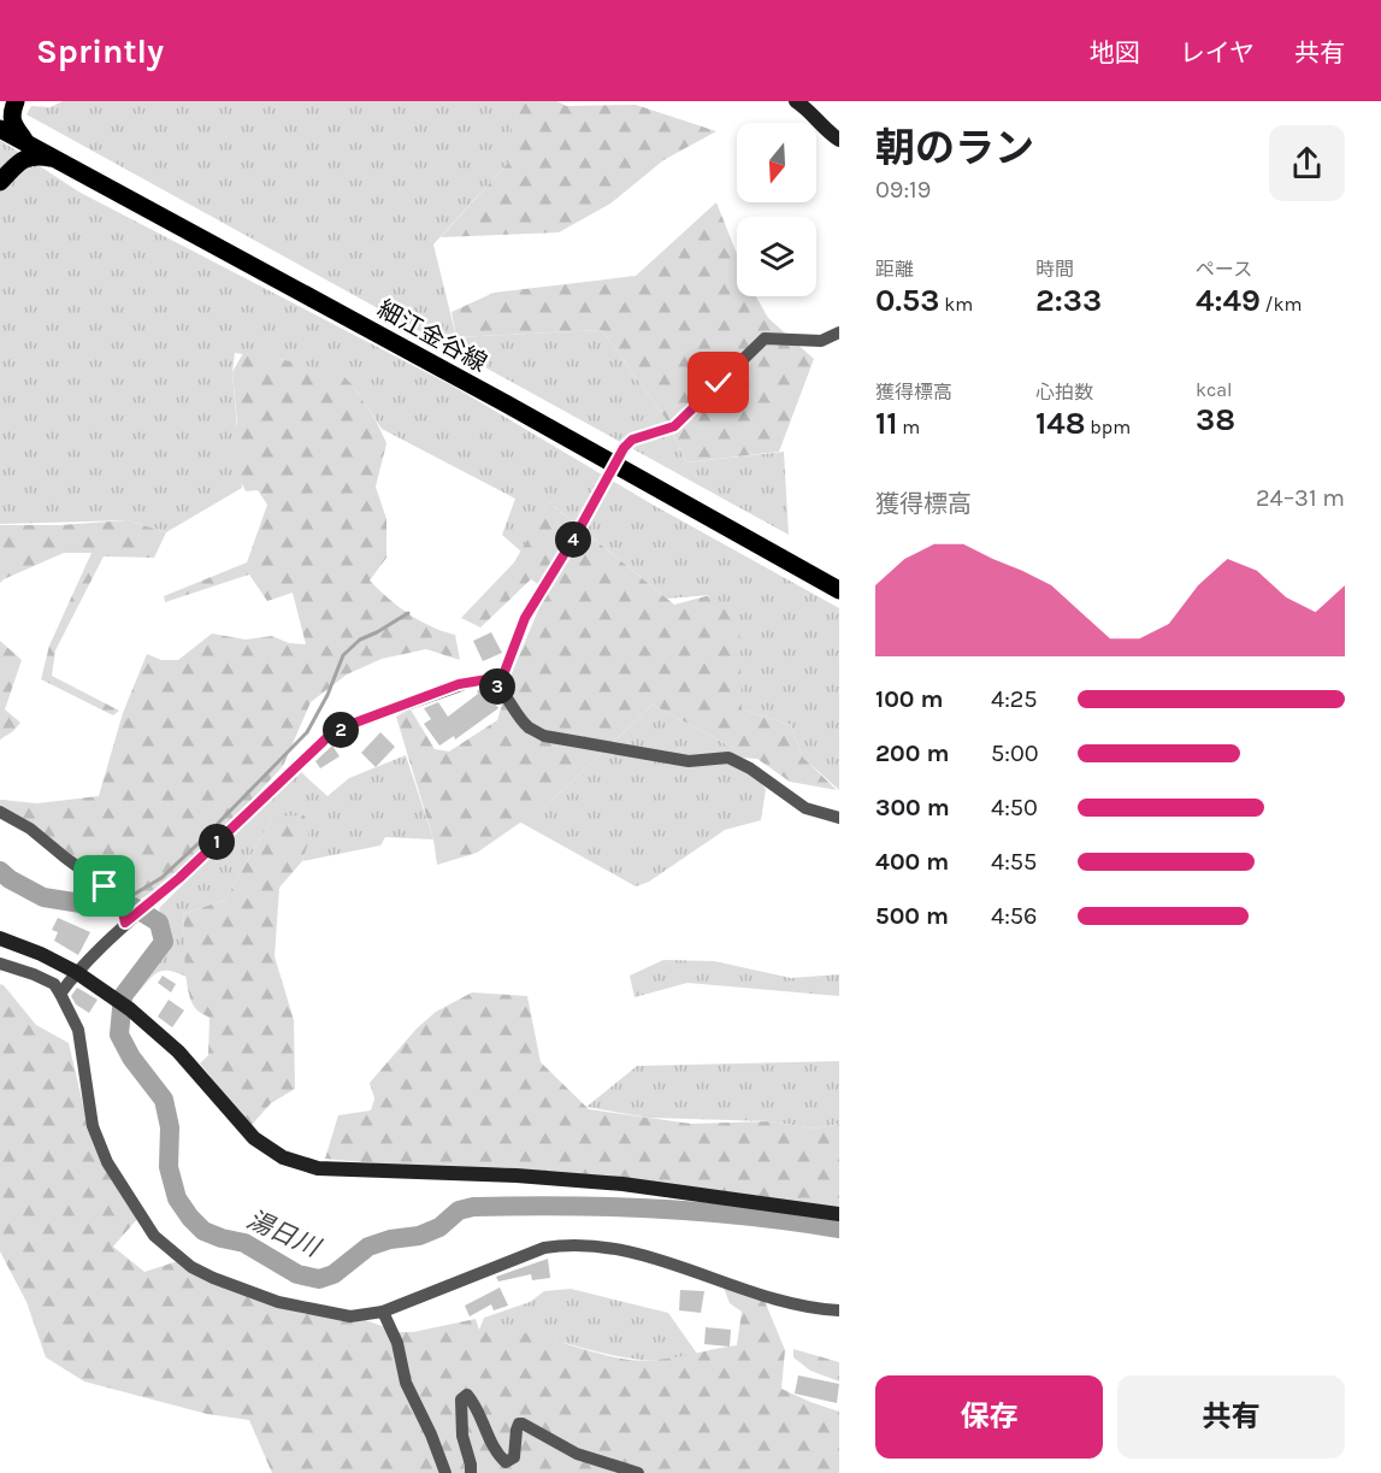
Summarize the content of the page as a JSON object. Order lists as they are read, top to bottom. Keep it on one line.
{"streets":{"main road":["細江金谷線"]},"water":["湯日川"],"north":"bottom","page":{"header":"Sprintly","nav":["地図","レイヤ","共有"],"heading":["朝のラン","09:19"],"stats":[["距離","0.53 km"],["時間","2:33"],["ペース","4:49 /km"],["獲得標高","11 m"],["心拍数","148 bpm"],["kcal","38"]],"chart":["獲得標高","24–31 m"],"pins":["4","3","2","1"],"list":[{"name":"100 m","note":"4:25"},{"name":"200 m","note":"5:00"},{"name":"300 m","note":"4:50"},{"name":"400 m","note":"4:55"},{"name":"500 m","note":"4:56"}],"buttons":["保存","共有"]}}
